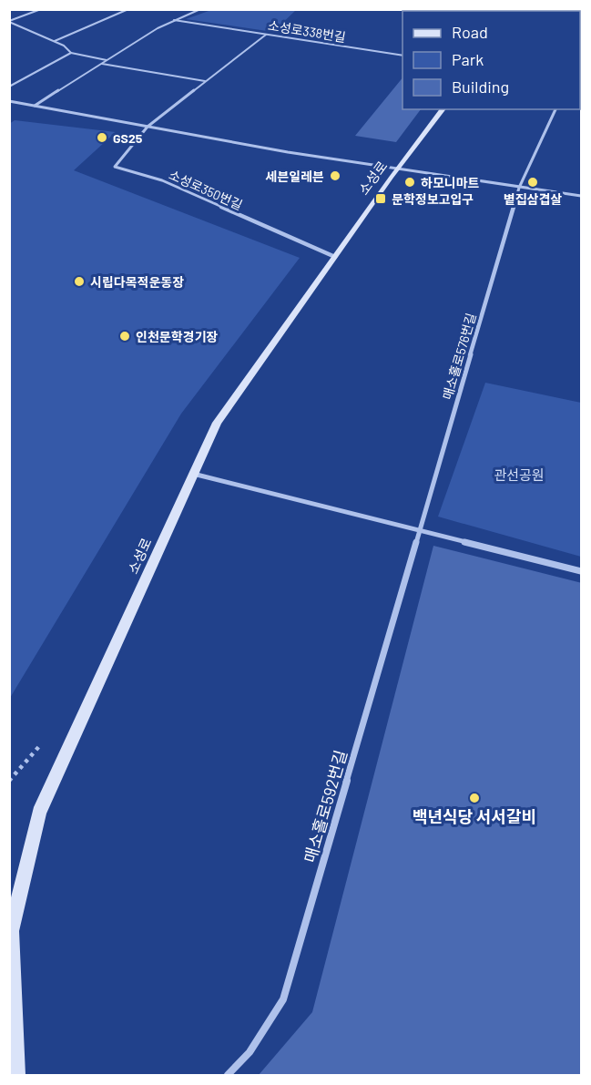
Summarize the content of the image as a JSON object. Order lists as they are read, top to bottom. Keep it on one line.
{"streets":{"street":["소성로338번길","소성로","소성로350번길","매소홀로576번길","매소홀로592번길"]},"crossings":[["소성로338번길","소성로350번길"],["소성로","소성로350번길"],["매소홀로576번길","매소홀로592번길"]],"parks":["관선공원"],"places":{"other":["GS25","세븐일레븐","하모니마트","볕집삼겹살","시립다목적운동장","인천문학경기장","백년식당 서서갈비"],"transit":["문학정보고입구"]},"legend":["Road","Park","Building"]}
